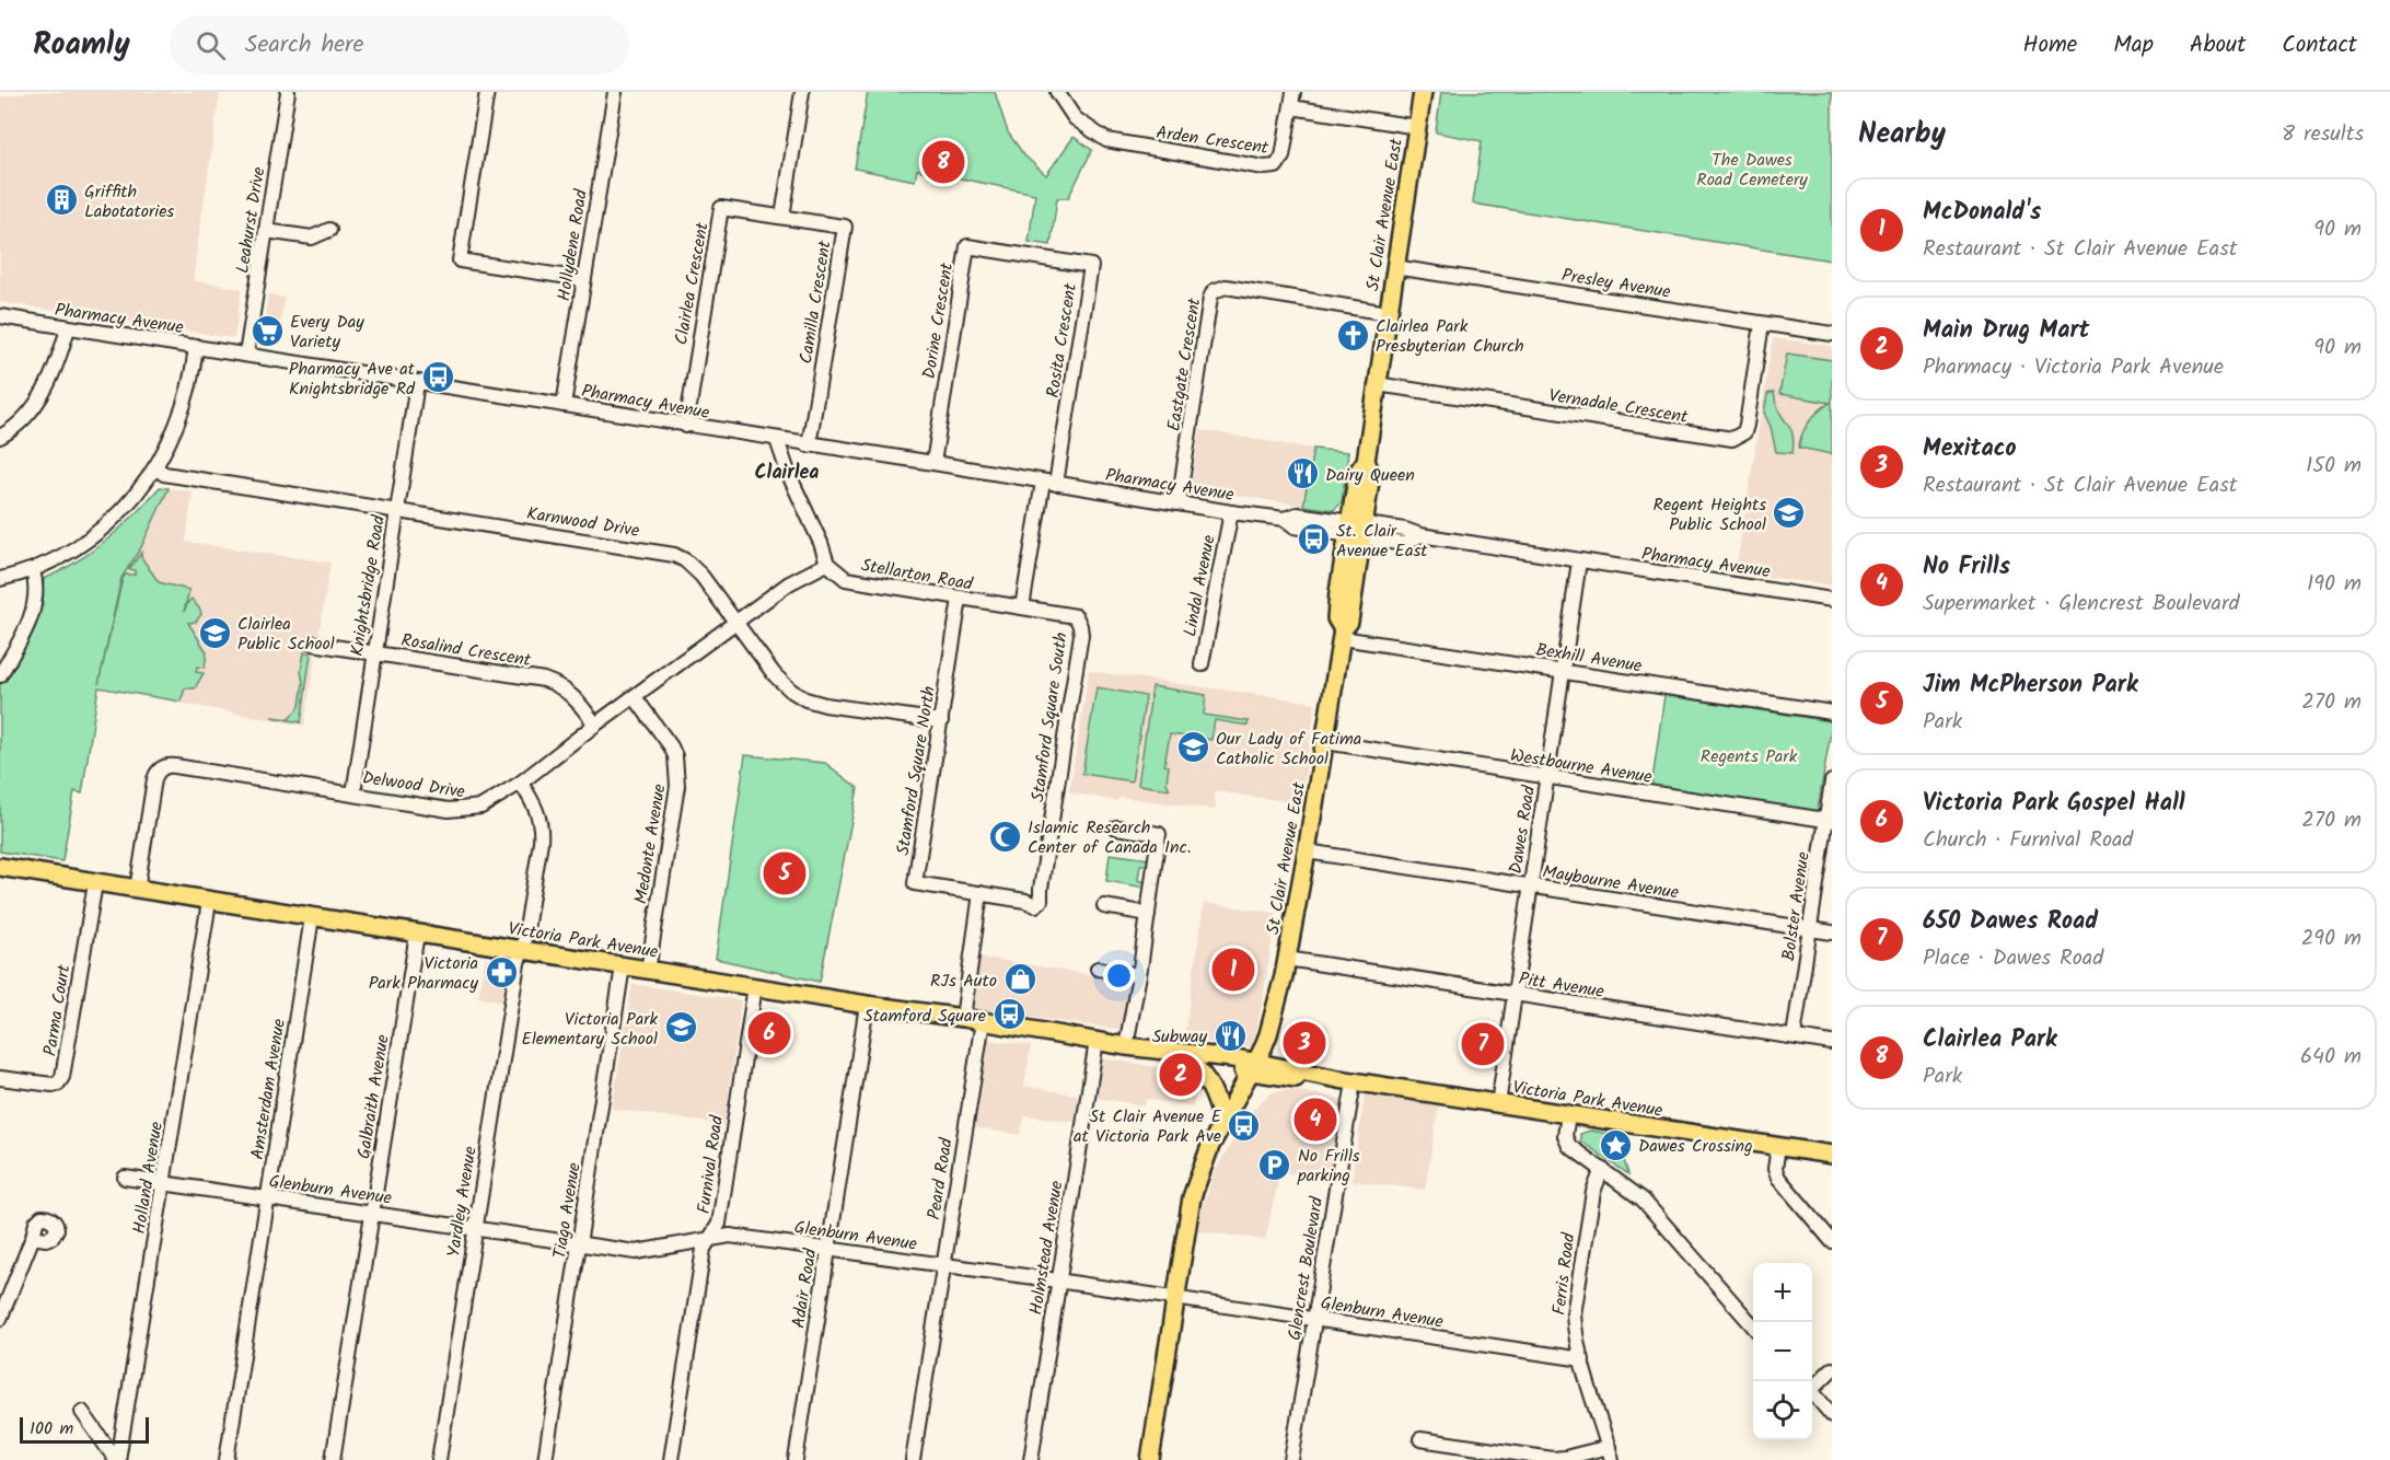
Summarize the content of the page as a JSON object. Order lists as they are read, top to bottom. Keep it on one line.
{"streets":{"main road":["St Clair Avenue East","Victoria Park Avenue"],"street":["Arden Crescent","Leahurst Drive","Hollydene Road","Presley Avenue","Clairlea Crescent","Camilla Crescent","Pharmacy Avenue","Dorine Crescent","Rosita Crescent","Eastgate Crescent","Vernadale Crescent","Karnwood Drive","Stellarton Road","Knightsbridge Road","Lindal Avenue","Rosalind Crescent","Bexhill Avenue","Stamford Square South","Westbourne Avenue","Stamford Square North","Delwood Drive","Dawes Road","Medonte Avenue","Maybourne Avenue","Bolster Avenue","Pitt Avenue","Parma Court","Amsterdam Avenue","Galbraith Avenue","Furnival Road","Holland Avenue","Peard Road","Glenburn Avenue","Yardley Avenue","Tiago Avenue","Holmstead Avenue","Glencrest Boulevard","Ferris Road","Adair Road"]},"crossings":[["St Clair Avenue East","Presley Avenue"],["St Clair Avenue East","Pharmacy Avenue"],["St Clair Avenue East","Eastgate Crescent"],["St Clair Avenue East","Vernadale Crescent"],["St Clair Avenue East","Bexhill Avenue"],["St Clair Avenue East","Westbourne Avenue"],["St Clair Avenue East","Maybourne Avenue"],["St Clair Avenue East","Victoria Park Avenue"],["St Clair Avenue East","Pitt Avenue"],["St Clair Avenue East","Glenburn Avenue"],["Leahurst Drive","Pharmacy Avenue"],["Hollydene Road","Pharmacy Avenue"],["Presley Avenue","Vernadale Crescent"],["Clairlea Crescent","Camilla Crescent"],["Clairlea Crescent","Pharmacy Avenue"],["Camilla Crescent","Pharmacy Avenue"],["Pharmacy Avenue","Dorine Crescent"],["Pharmacy Avenue","Rosita Crescent"],["Pharmacy Avenue","Eastgate Crescent"],["Pharmacy Avenue","Knightsbridge Road"],["Pharmacy Avenue","Lindal Avenue"],["Pharmacy Avenue","Dawes Road"],["Dorine Crescent","Rosita Crescent"],["Karnwood Drive","Knightsbridge Road"],["Karnwood Drive","Stamford Square North"],["Karnwood Drive","Delwood Drive"],["Stellarton Road","Stamford Square South"],["Stellarton Road","Stamford Square North"],["Stellarton Road","Delwood Drive"],["Knightsbridge Road","Rosalind Crescent"],["Knightsbridge Road","Delwood Drive"],["Rosalind Crescent","Delwood Drive"],["Bexhill Avenue","Dawes Road"],["Stamford Square South","Stamford Square North"],["Westbourne Avenue","Dawes Road"],["Westbourne Avenue","Bolster Avenue"],["Delwood Drive","Medonte Avenue"],["Delwood Drive","Victoria Park Avenue"],["Delwood Drive","Yardley Avenue"],["Dawes Road","Maybourne Avenue"],["Dawes Road","Victoria Park Avenue"],["Dawes Road","Pitt Avenue"],["Medonte Avenue","Victoria Park Avenue"],["Maybourne Avenue","Bolster Avenue"],["Bolster Avenue","Pitt Avenue"],["Victoria Park Avenue","Parma Court"],["Victoria Park Avenue","Amsterdam Avenue"],["Victoria Park Avenue","Galbraith Avenue"],["Victoria Park Avenue","Furnival Road"],["Victoria Park Avenue","Holland Avenue"],["Victoria Park Avenue","Peard Road"],["Victoria Park Avenue","Yardley Avenue"],["Victoria Park Avenue","Tiago Avenue"],["Victoria Park Avenue","Holmstead Avenue"],["Victoria Park Avenue","Glencrest Boulevard"],["Victoria Park Avenue","Adair Road"],["Amsterdam Avenue","Glenburn Avenue"],["Galbraith Avenue","Glenburn Avenue"],["Furnival Road","Glenburn Avenue"],["Holland Avenue","Glenburn Avenue"],["Peard Road","Glenburn Avenue"],["Glenburn Avenue","Yardley Avenue"],["Glenburn Avenue","Tiago Avenue"],["Glenburn Avenue","Holmstead Avenue"],["Glenburn Avenue","Glencrest Boulevard"],["Glenburn Avenue","Ferris Road"],["Glenburn Avenue","Adair Road"]],"districts":["Clairlea"],"parks":["The Dawes Road Cemetery","Regents Park"],"places":{"building":["Griffith Labotatories"],"supermarket":["Every Day Variety"],"church":["Clairlea Park Presbyterian Church"],"bus stop":["Pharmacy Ave at Knightsbridge Rd","St. Clair Avenue East","Stamford Square","St Clair Avenue E at Victoria Park Ave"],"restaurant":["Dairy Queen","Subway"],"school or university":["Regent Heights Public School","Clairlea Public School","Our Lady of Fatima Catholic School","Victoria Park Elementary School"],"mosque":["Islamic Research Center of Canada Inc."],"pharmacy":["Victoria Park Pharmacy"],"shop":["RJs Auto"],"place":["Dawes Crossing"],"parking":["No Frills parking"]},"scale_bar":"100 m","page":{"header":"Roamly","search":"Search here","nav":["Home","Map","About","Contact"],"heading":["Nearby","8 results"],"pins":["8","5","1","6","3","7","2","4"],"list":[{"mark":"1","name":"McDonald's","note":"Restaurant · St Clair Avenue East","value":"90 m"},{"mark":"2","name":"Main Drug Mart","note":"Pharmacy · Victoria Park Avenue","value":"90 m"},{"mark":"3","name":"Mexitaco","note":"Restaurant · St Clair Avenue East","value":"150 m"},{"mark":"4","name":"No Frills","note":"Supermarket · Glencrest Boulevard","value":"190 m"},{"mark":"5","name":"Jim McPherson Park","note":"Park","value":"270 m"},{"mark":"6","name":"Victoria Park Gospel Hall","note":"Church · Furnival Road","value":"270 m"},{"mark":"7","name":"650 Dawes Road","note":"Place · Dawes Road","value":"290 m"},{"mark":"8","name":"Clairlea Park","note":"Park","value":"640 m"}],"map_buttons":["+","−"],"scale":"100 m"}}
